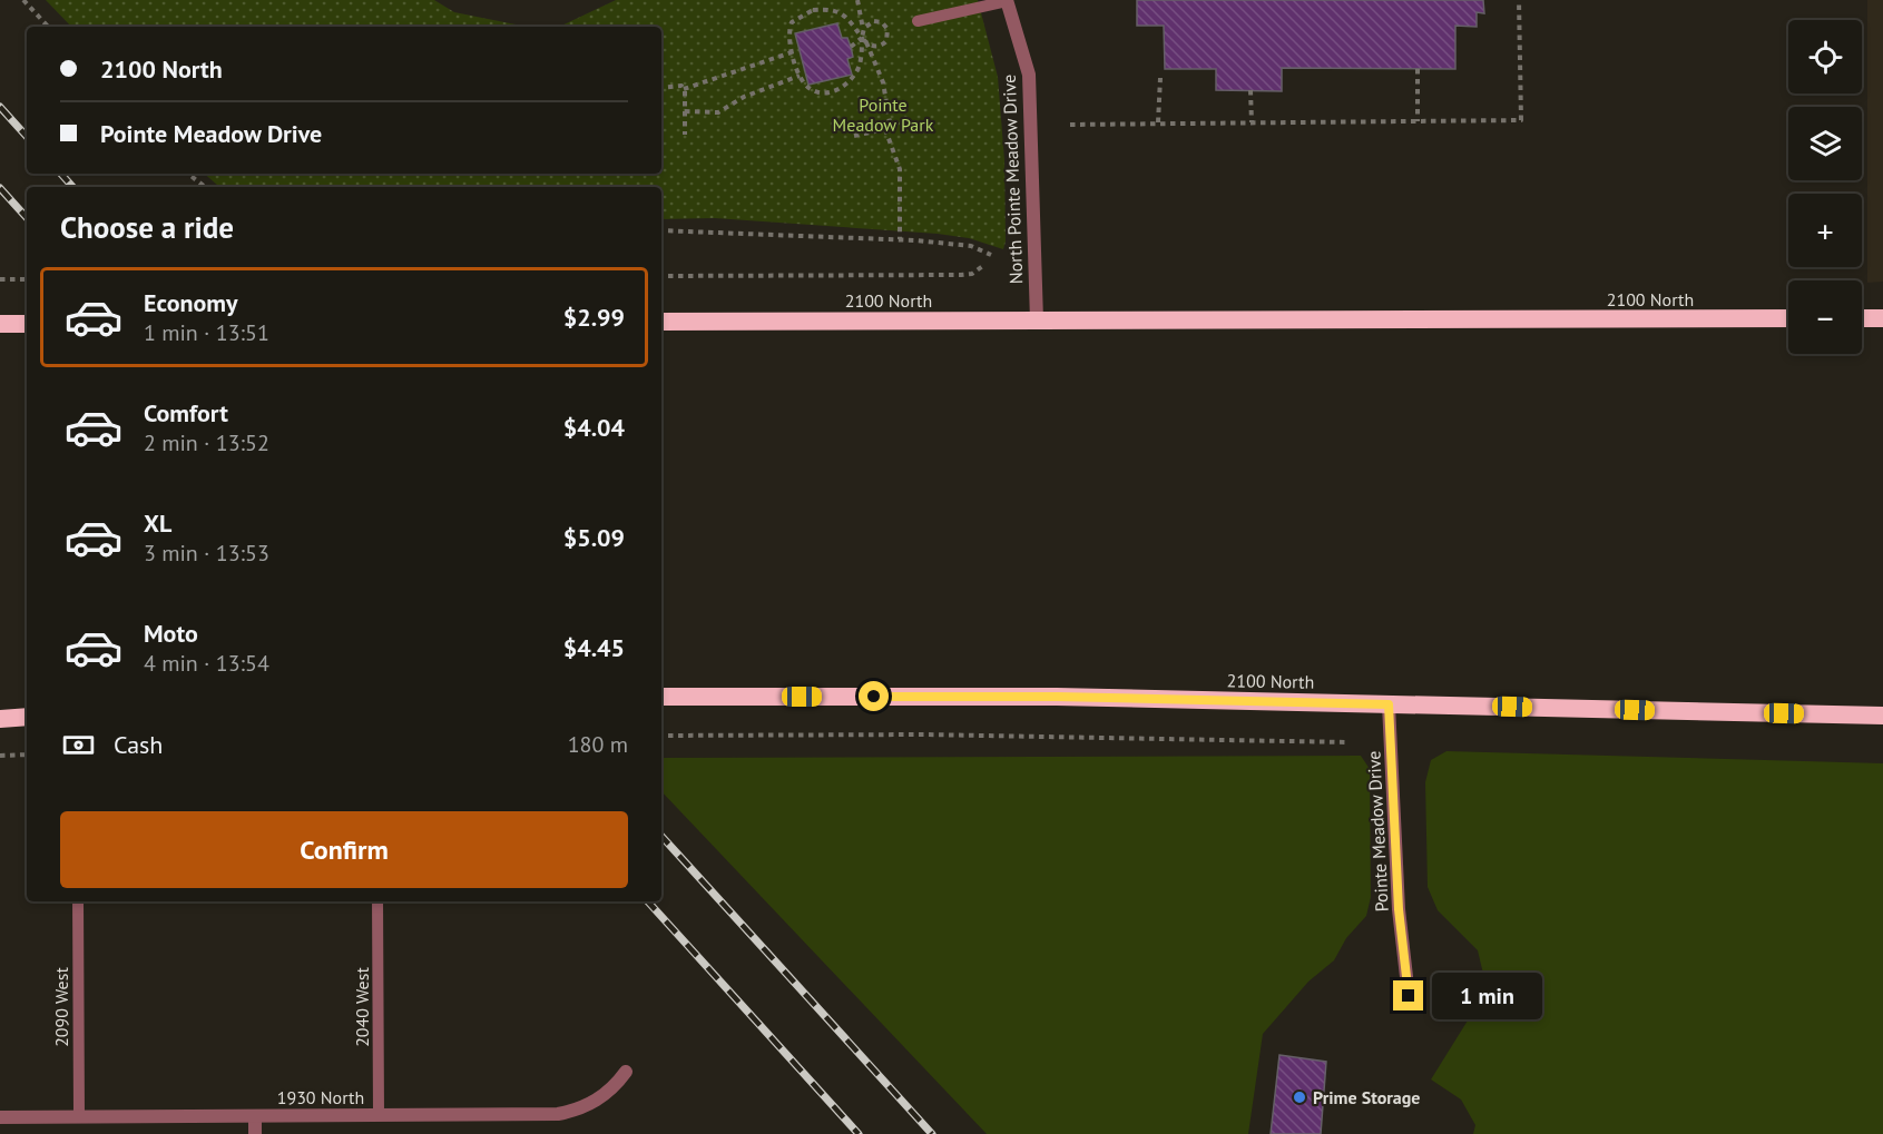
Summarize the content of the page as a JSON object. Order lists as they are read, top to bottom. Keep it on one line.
{"streets":{"highway":["2100 North"],"street":["North Pointe Meadow Drive","Pointe Meadow Drive","1930 North"],"lane":["2090 West","2040 West"]},"crossings":[["North Pointe Meadow Drive","2100 North"],["2100 North","Pointe Meadow Drive"],["2090 West","1930 North"],["2040 West","1930 North"]],"parks":["Pointe Meadow Park"],"places":["Prime Storage"],"page":{"map_buttons":["+","−"],"banner":["2100 North","Pointe Meadow Drive"],"heading":"Choose a ride","list":[{"name":"Economy","note":"1 min · 13:51","value":"$2.99"},{"name":"Comfort","note":"2 min · 13:52","value":"$4.04"},{"name":"XL","note":"3 min · 13:53","value":"$5.09"},{"name":"Moto","note":"4 min · 13:54","value":"$4.45"}],"pay":["Cash","180 m"],"buttons":"Confirm","bubble":"1 min"}}
